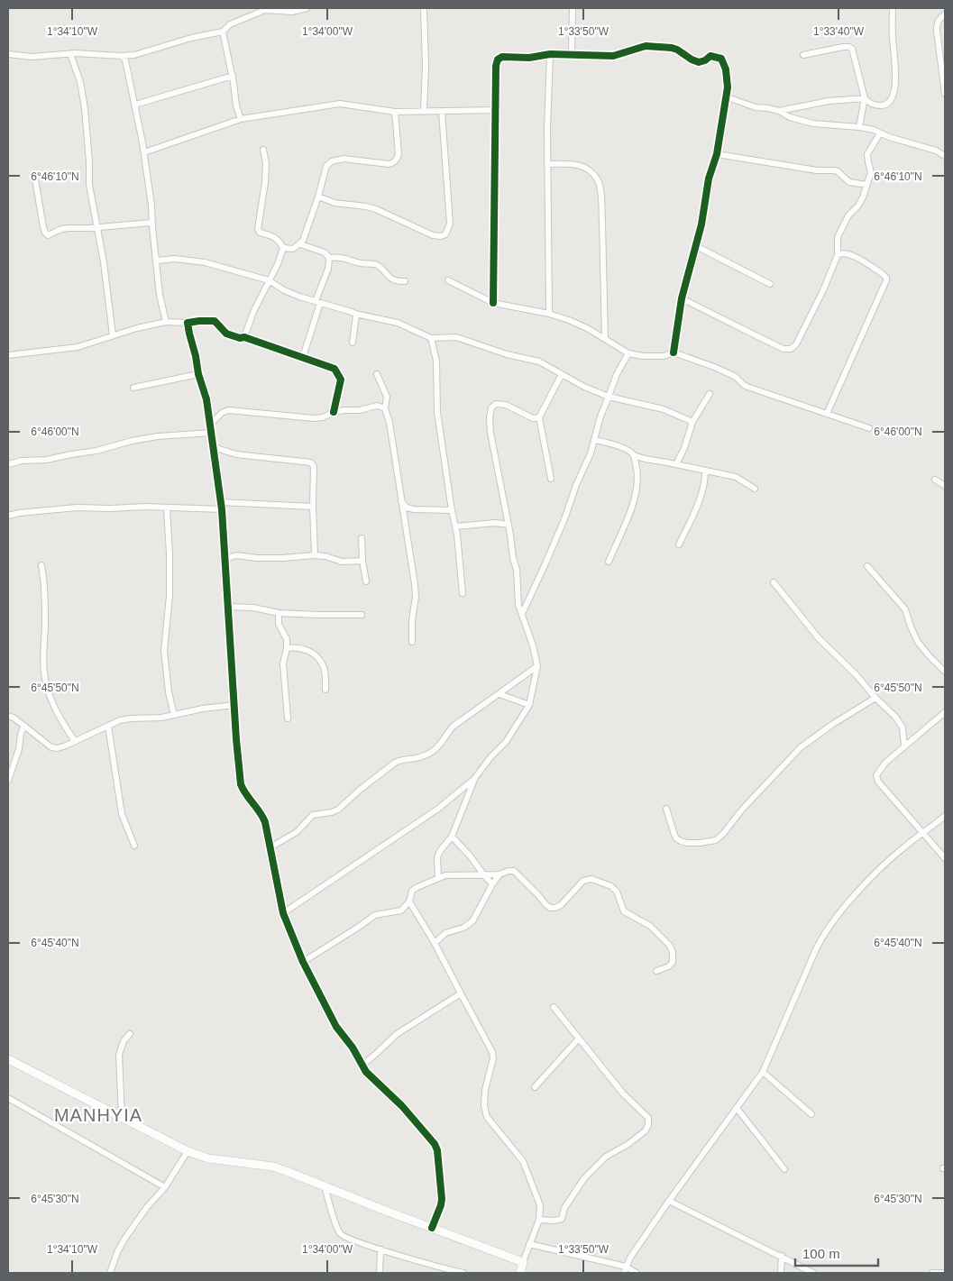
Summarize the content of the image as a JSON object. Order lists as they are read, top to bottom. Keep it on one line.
{"districts":["MANHYIA"],"scale_bar":"100 m","coordinates":["1°34'10\"W","1°34'00\"W","1°33'50\"W","1°33'40\"W","6°46'10\"N","6°46'00\"N","6°45'50\"N","6°45'40\"N","6°45'30\"N"]}
